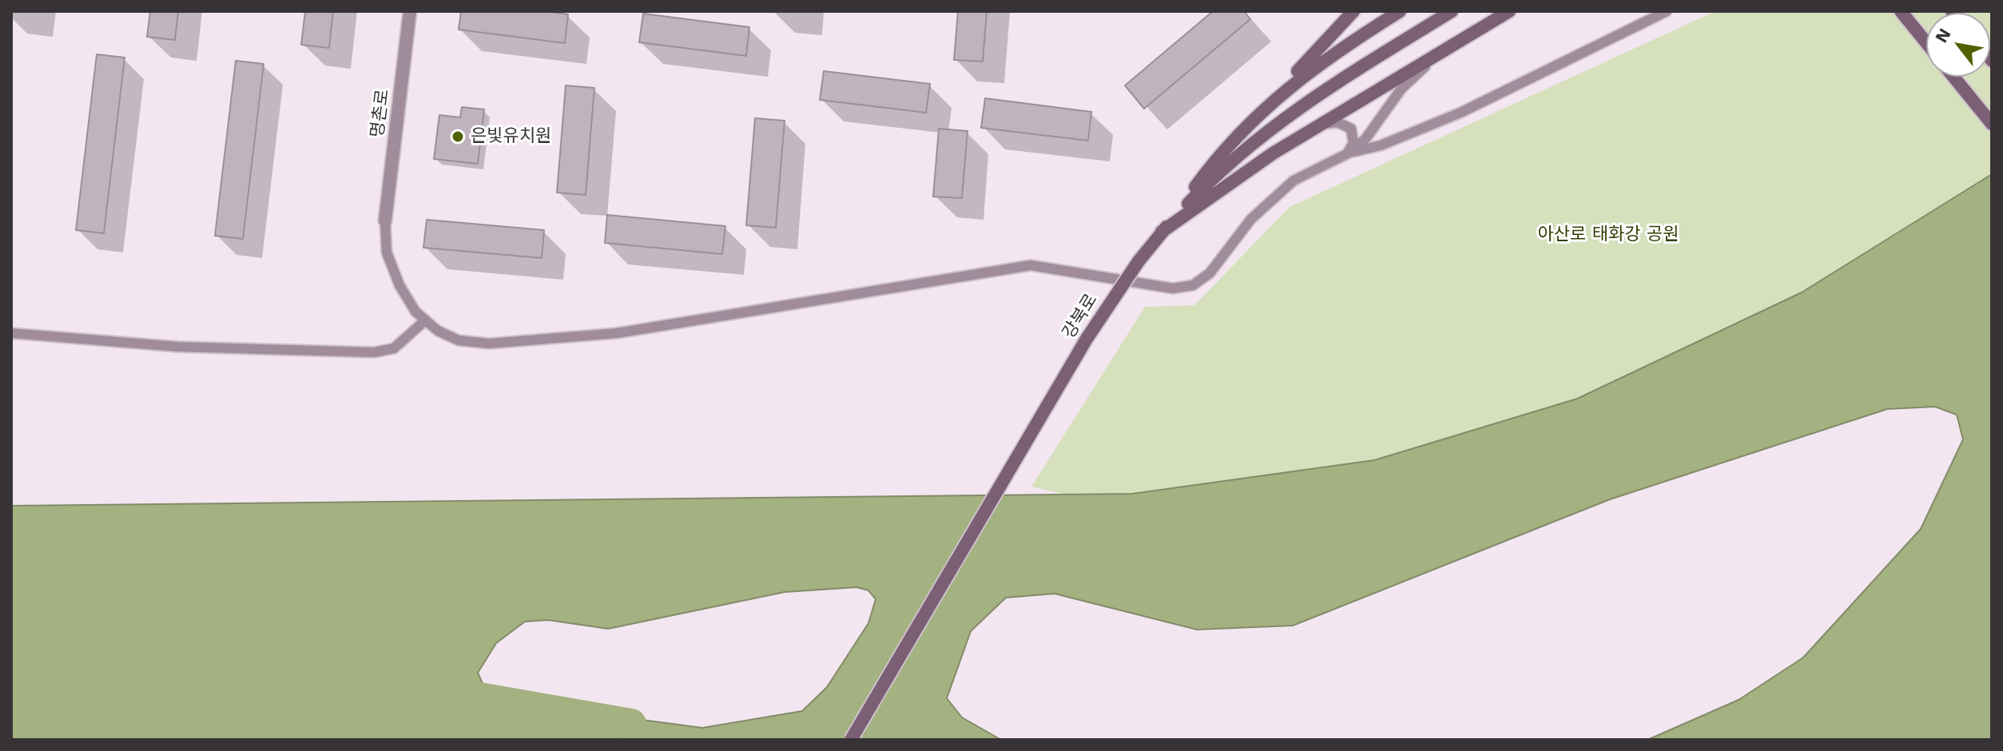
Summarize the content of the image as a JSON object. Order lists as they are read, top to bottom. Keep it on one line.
{"streets":{"main road":["강북로"],"street":["명촌로"]},"parks":["아산로 태화강 공원"],"places":["은빛유치원"],"north":"top left"}
